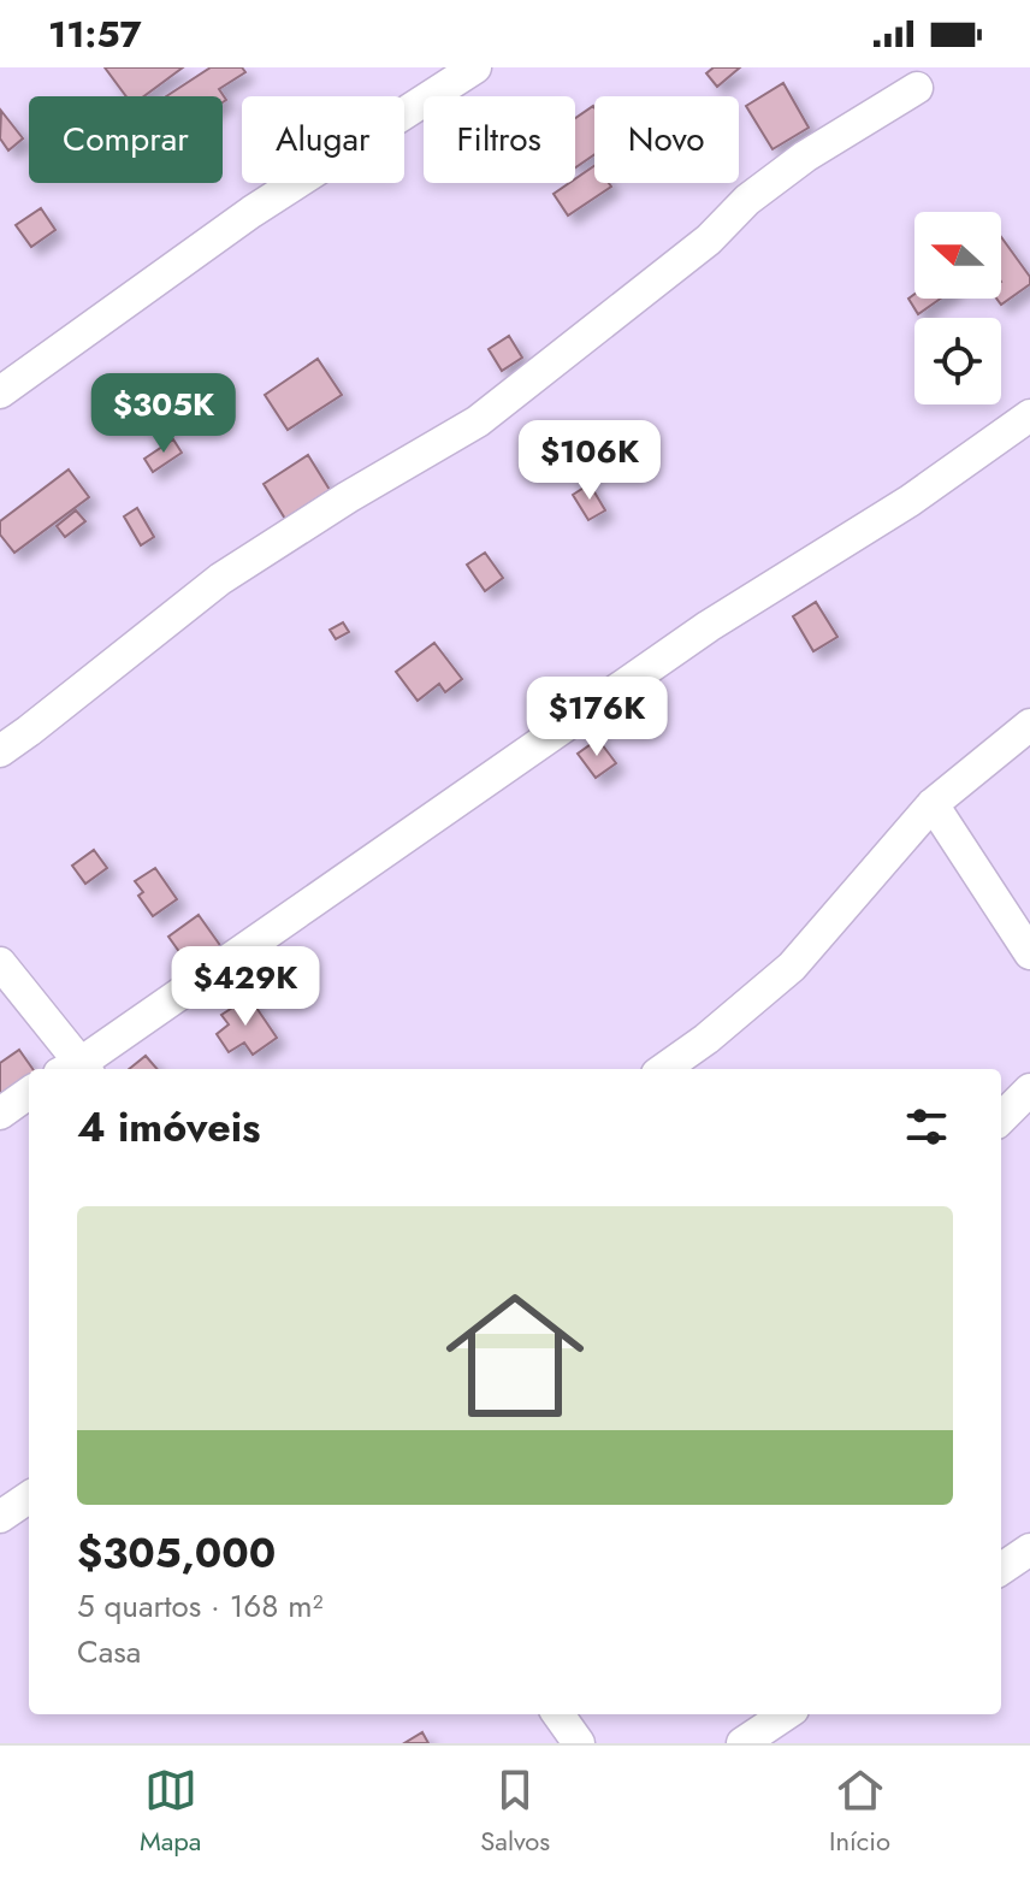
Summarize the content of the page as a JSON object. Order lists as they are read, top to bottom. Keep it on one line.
{"north":"left","page":{"status":"11:57","chip":["Comprar","Alugar","Filtros","Novo"],"price":["$305K","$106K","$176K","$429K"],"heading":"4 imóveis","list":[{"name":"$305,000","note":"5 quartos · 168 m² · Casa"}],"tabs":["Mapa","Salvos","Início"]}}
